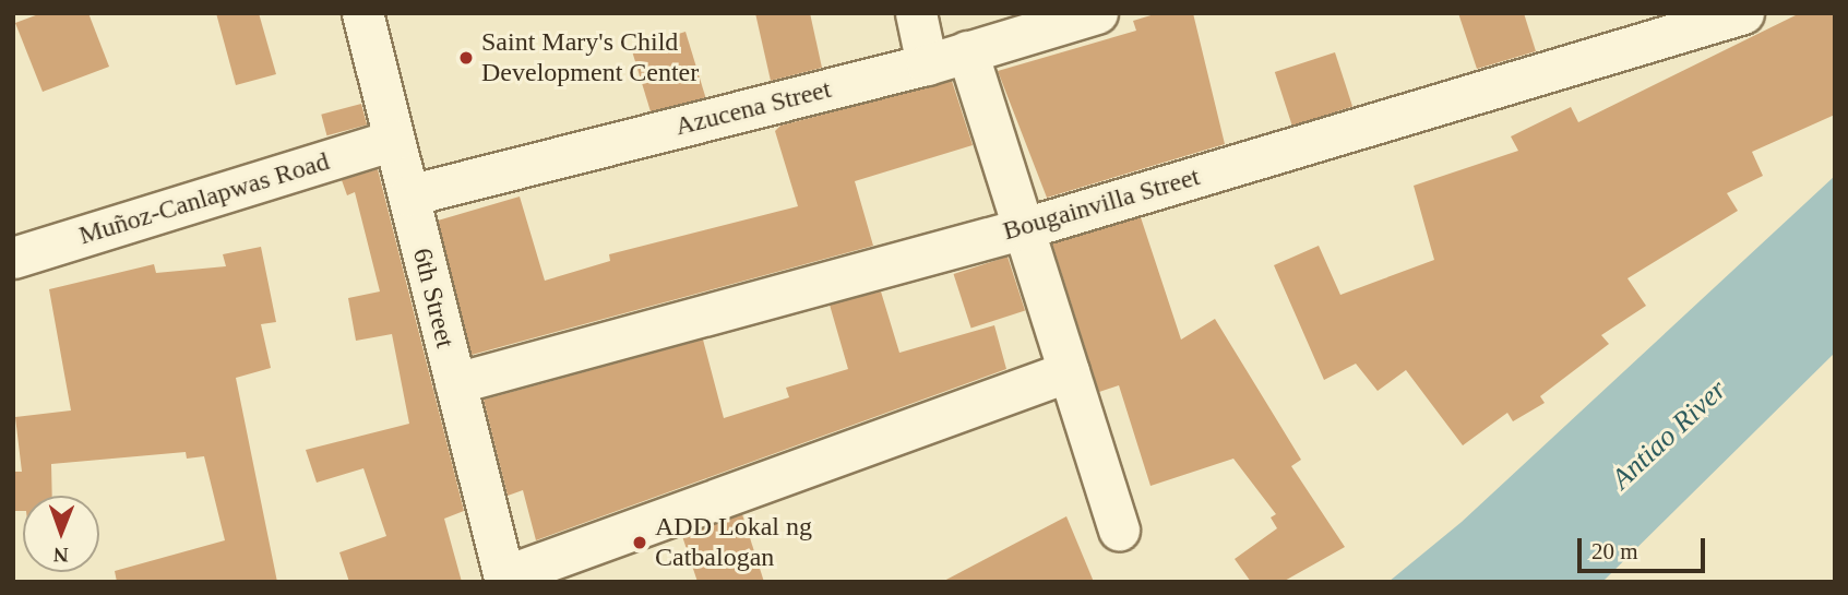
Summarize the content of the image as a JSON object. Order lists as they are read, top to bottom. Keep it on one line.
{"streets":{"street":["Azucena Street","Muñoz-Canlapwas Road","Bougainvilla Street","6th Street"]},"crossings":[["Azucena Street","6th Street"],["Muñoz-Canlapwas Road","6th Street"],["Bougainvilla Street","6th Street"]],"water":["Antiao River"],"places":["Saint Mary's Child Development Center","ADD Lokal ng Catbalogan"],"scale_bar":"20 m","north":"bottom"}
